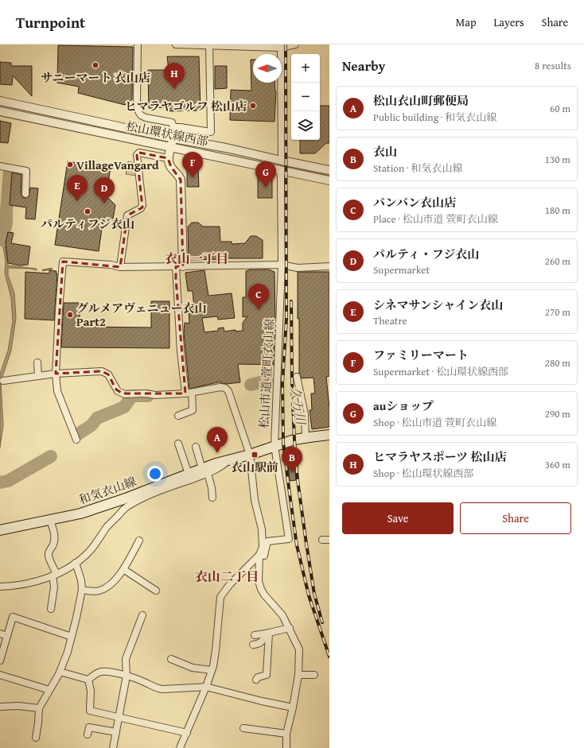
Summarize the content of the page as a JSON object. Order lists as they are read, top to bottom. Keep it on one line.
{"streets":{"main road":["和気衣山線"],"street":["松山環状線西部","松山市道 萱町衣山線"]},"crossings":[["松山環状線西部","松山市道 萱町衣山線"],["松山市道 萱町衣山線","和気衣山線"]],"districts":["衣山一丁目","衣山二丁目"],"water":["久万川"],"places":{"other":["サニーマート 衣山店","ヒマラヤゴルフ 松山店","VillageVangard","パルティフジ衣山","グルメアヴェニュー衣山 Part2"],"transit":["衣山駅前"]},"north":"left","page":{"header":"Turnpoint","nav":["Map","Layers","Share"],"heading":["Nearby","8 results"],"map_buttons":["+","−"],"pins":["H","F","G","E","D","C","A","B"],"list":[{"mark":"A","name":"松山衣山町郵便局","note":"Public building · 和気衣山線","value":"60 m"},{"mark":"B","name":"衣山","note":"Station · 和気衣山線","value":"130 m"},{"mark":"C","name":"バンバン衣山店","note":"Place · 松山市道 萱町衣山線","value":"180 m"},{"mark":"D","name":"パルティ・フジ衣山","note":"Supermarket","value":"260 m"},{"mark":"E","name":"シネマサンシャイン衣山","note":"Theatre","value":"270 m"},{"mark":"F","name":"ファミリーマート","note":"Supermarket · 松山環状線西部","value":"280 m"},{"mark":"G","name":"auショップ","note":"Shop · 松山市道 萱町衣山線","value":"290 m"},{"mark":"H","name":"ヒマラヤスポーツ 松山店","note":"Shop · 松山環状線西部","value":"360 m"}],"buttons":["Save","Share"]}}
